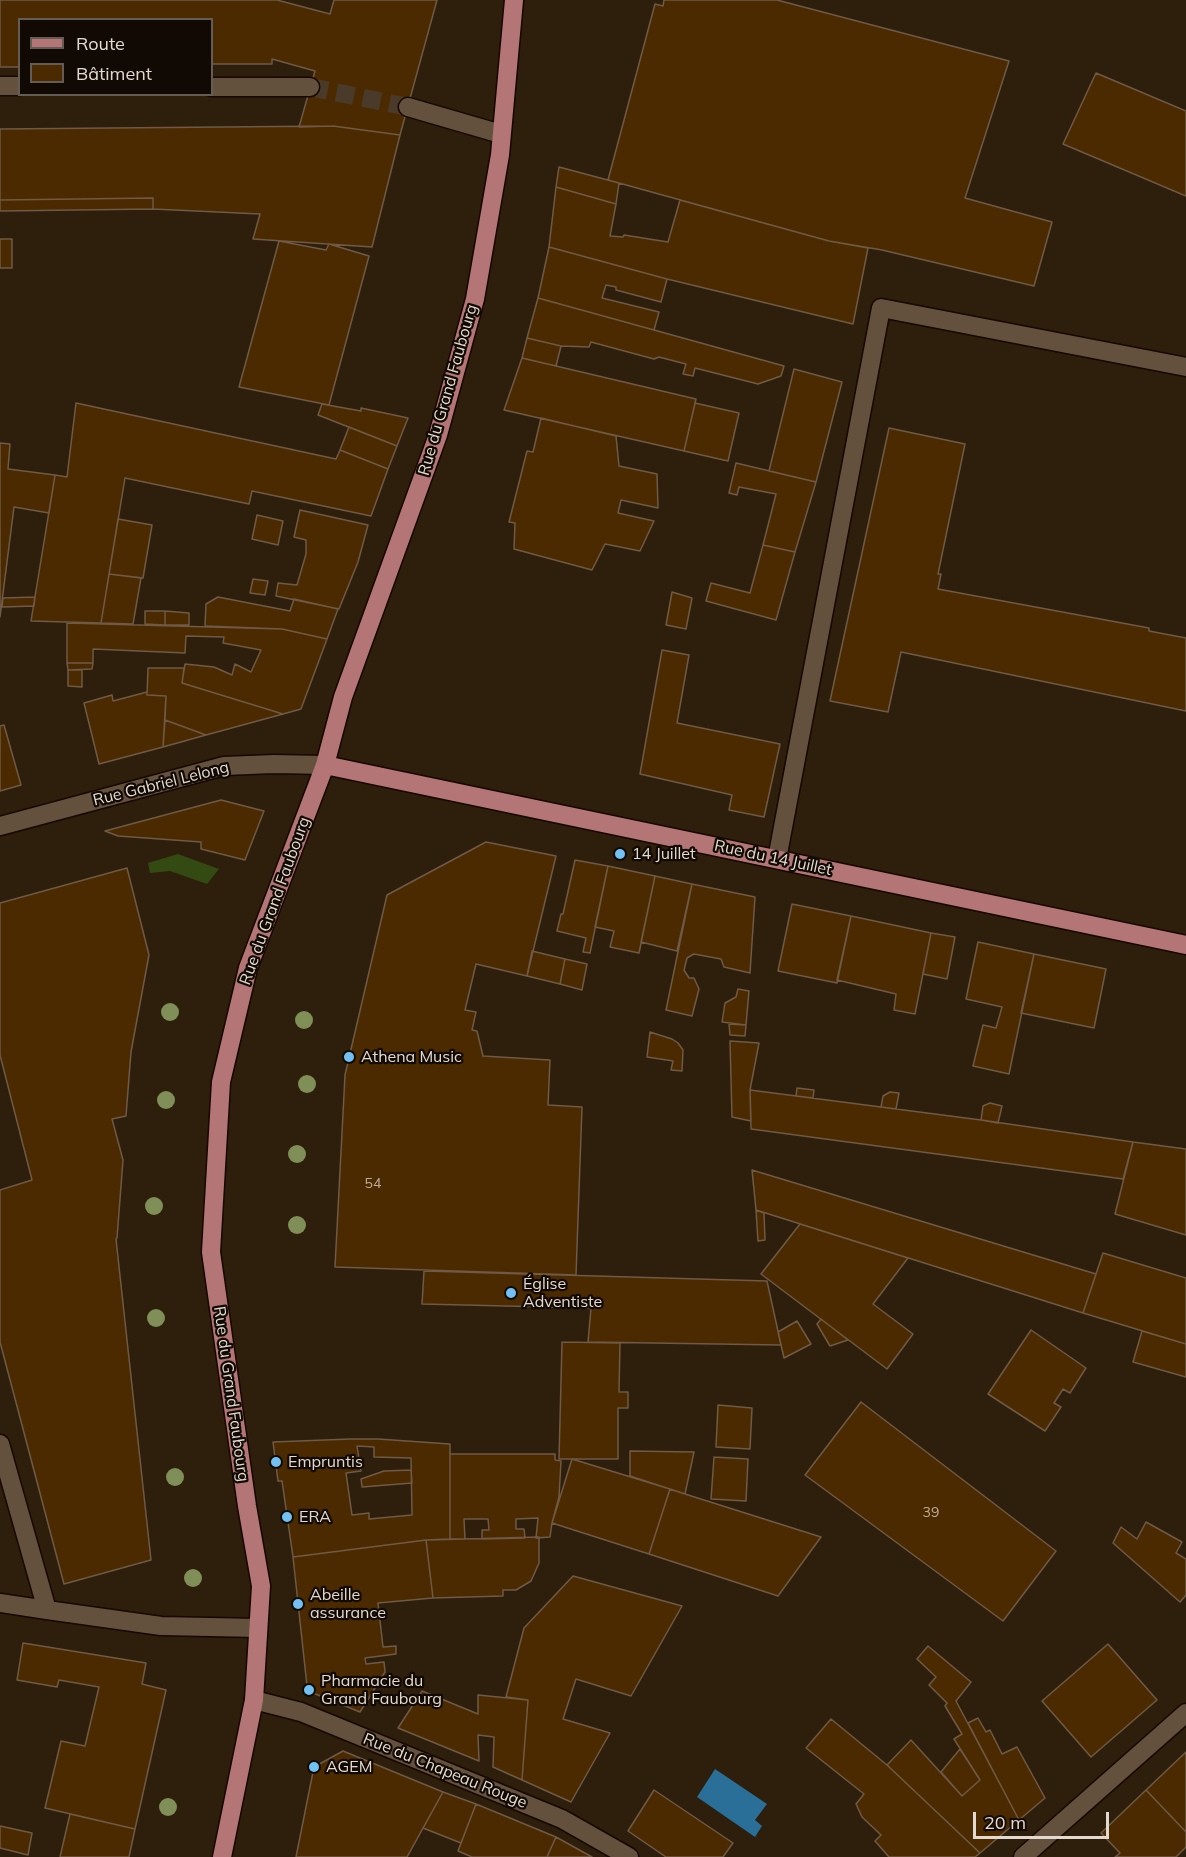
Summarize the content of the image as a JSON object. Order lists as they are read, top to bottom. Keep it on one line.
{"streets":{"main road":["Rue du Grand Faubourg","Rue du 14 Juillet"],"street":["Rue Gabriel Lelong","Rue du Chapeau Rouge"]},"crossings":[["Rue du Grand Faubourg","Rue Gabriel Lelong"],["Rue du Grand Faubourg","Rue du 14 Juillet"],["Rue du Grand Faubourg","Rue du Chapeau Rouge"],["Rue Gabriel Lelong","Rue du 14 Juillet"]],"places":["14 Juillet","Athena Music","Église Adventiste","Empruntis","ERA","Abeille assurance","Pharmacie du Grand Faubourg","AGEM"],"house_numbers":["54","39"],"legend":["Route","Bâtiment"],"scale_bar":"20 m"}
